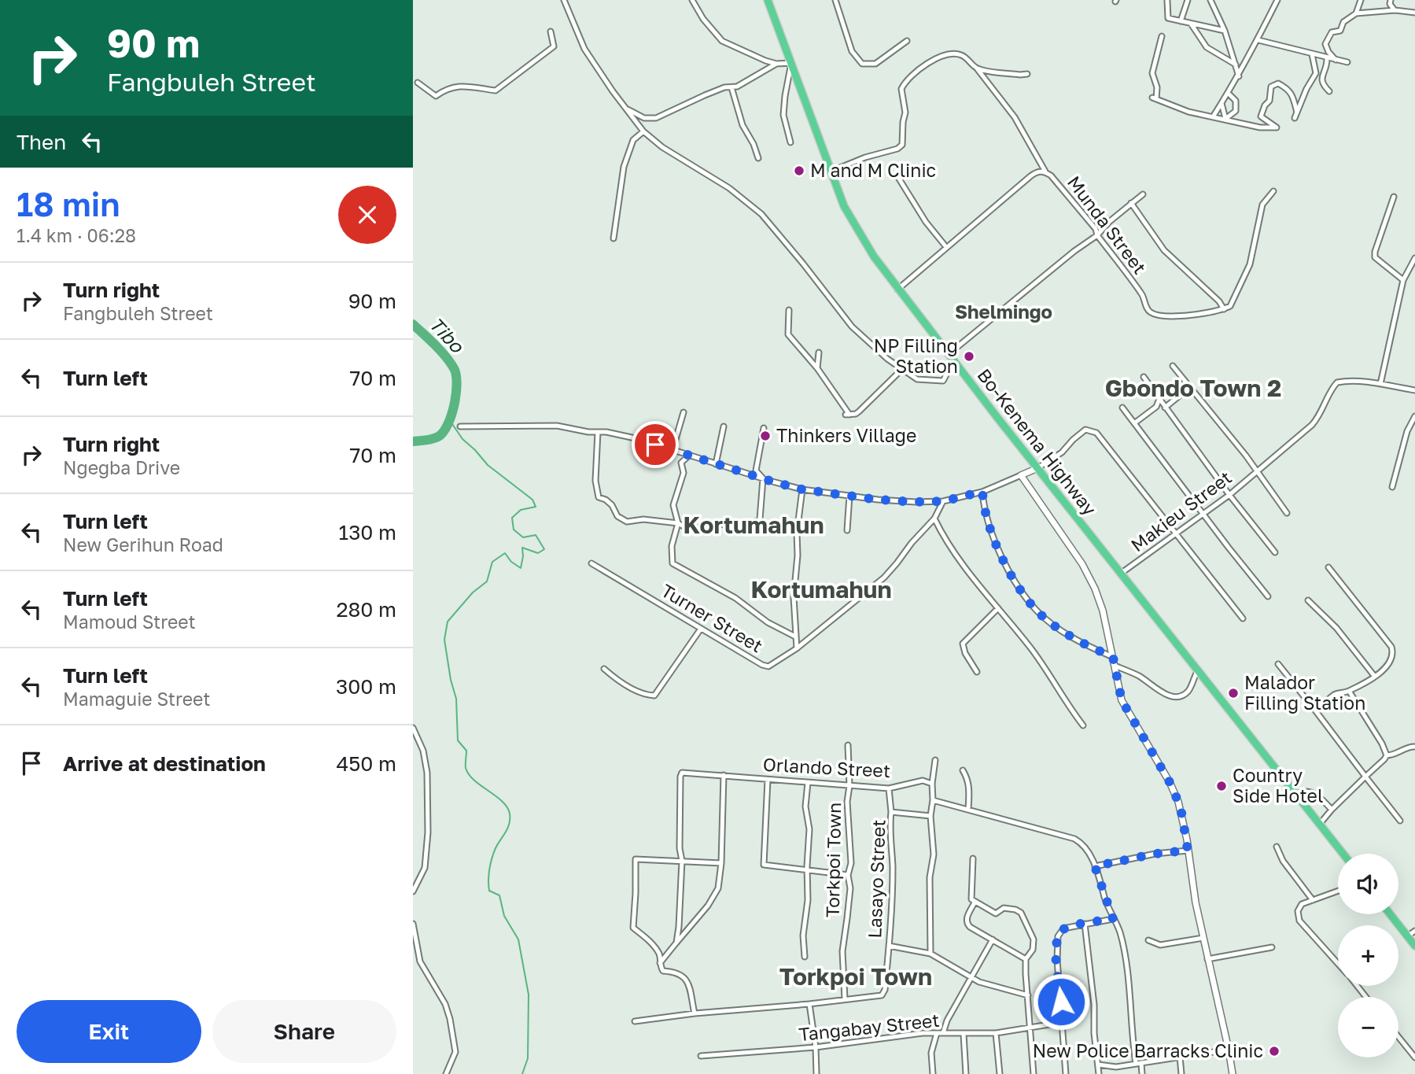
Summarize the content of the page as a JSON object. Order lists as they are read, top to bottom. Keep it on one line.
{"streets":{"highway":["Bo-Kenema Highway"],"street":["Munda Street","Makieu Street","Turner Street","Orlando Street","Torkpoi Town","Lasayo Street","Tangabay Street"]},"crossings":[["Munda Street","Bo-Kenema Highway"],["Bo-Kenema Highway","Makieu Street"],["Orlando Street","Torkpoi Town"],["Torkpoi Town","Lasayo Street"]],"districts":["Shelmingo","Gbondo Town 2","Kortumahun","Kortumahun","Torkpoi Town"],"water":["Tibo"],"places":["M and M Clinic","NP Filling Station","Thinkers Village","Malador Filling Station","Country Side Hotel","New Police Barracks Clinic"],"page":{"turn":["90 m","Fangbuleh Street"],"then":"Then","heading":["18 min","1.4 km · 06:28"],"list":[{"name":"Turn right","note":"Fangbuleh Street","value":"90 m"},{"name":"Turn left","value":"70 m"},{"name":"Turn right","note":"Ngegba Drive","value":"70 m"},{"name":"Turn left","note":"New Gerihun Road","value":"130 m"},{"name":"Turn left","note":"Mamoud Street","value":"280 m"},{"name":"Turn left","note":"Mamaguie Street","value":"300 m"},{"name":"Arrive at destination","value":"450 m"}],"map_buttons":["+","−"],"buttons":["Exit","Share"]}}
